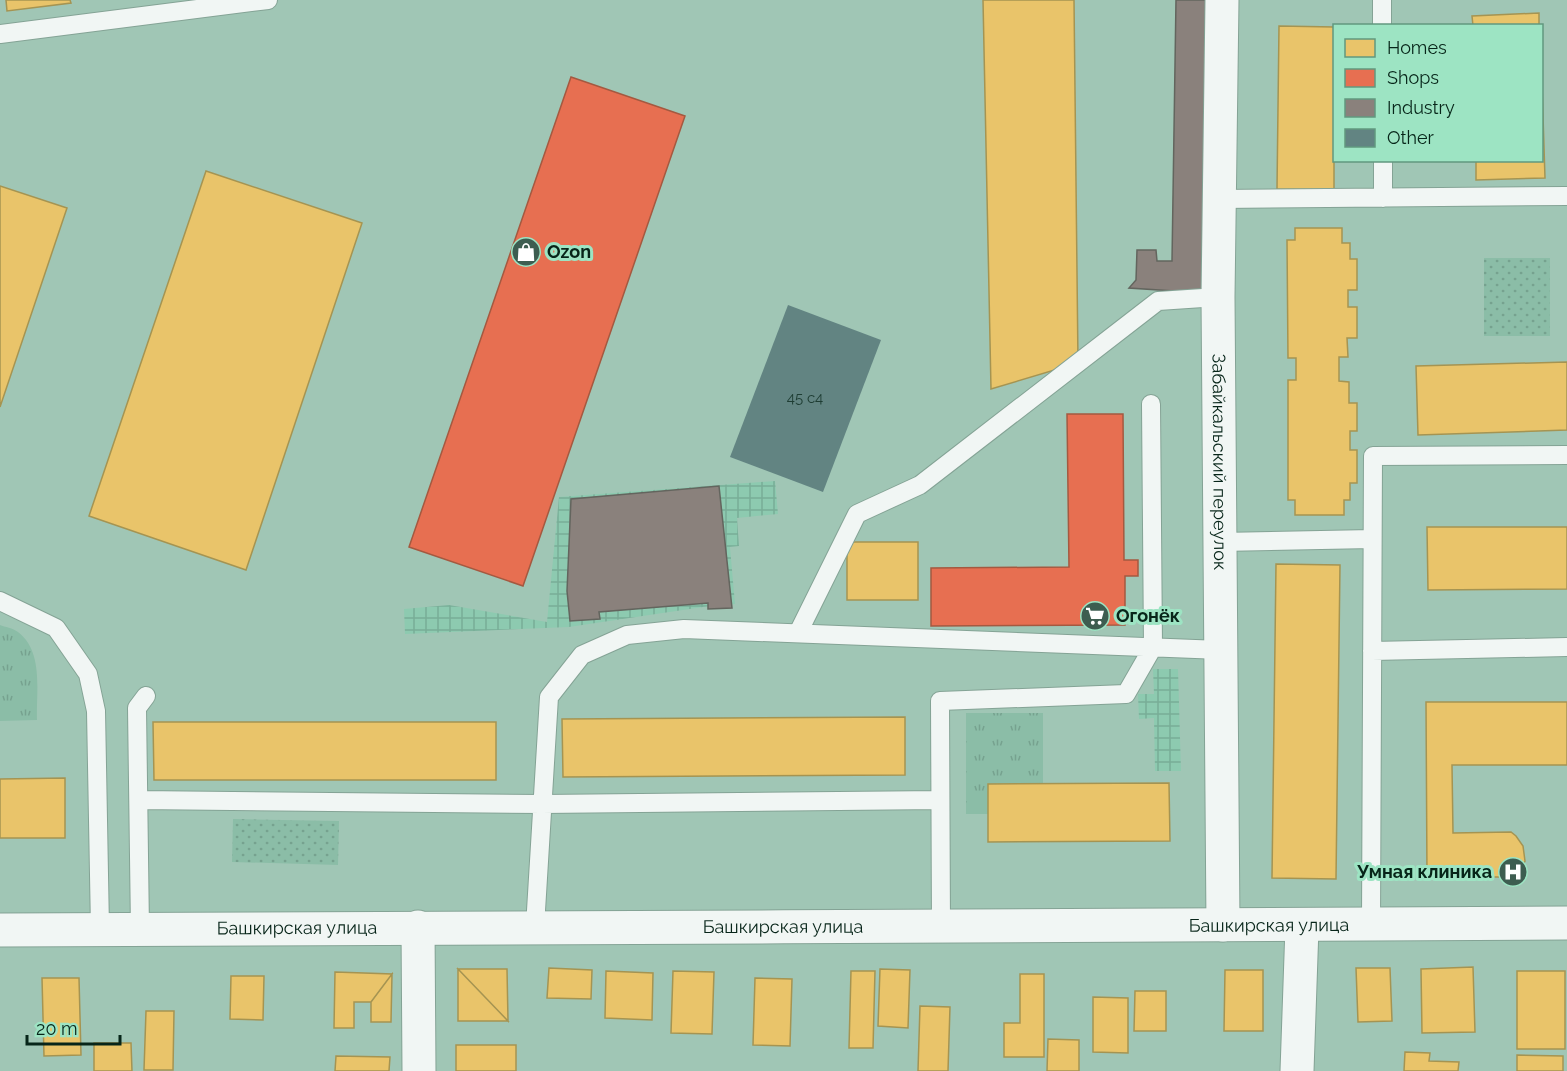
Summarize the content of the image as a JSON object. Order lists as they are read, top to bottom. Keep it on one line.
{"streets":{"street":["Забайкальский переулок","Башкирская улица"]},"crossings":[["Забайкальский переулок","Башкирская улица"]],"places":{"shop":["Ozon"],"supermarket":["Огонёк"],"hospital":["Умная клиника"]},"house_numbers":["45 с4"],"legend":["Homes","Shops","Industry","Other"],"scale_bar":"20 m"}
